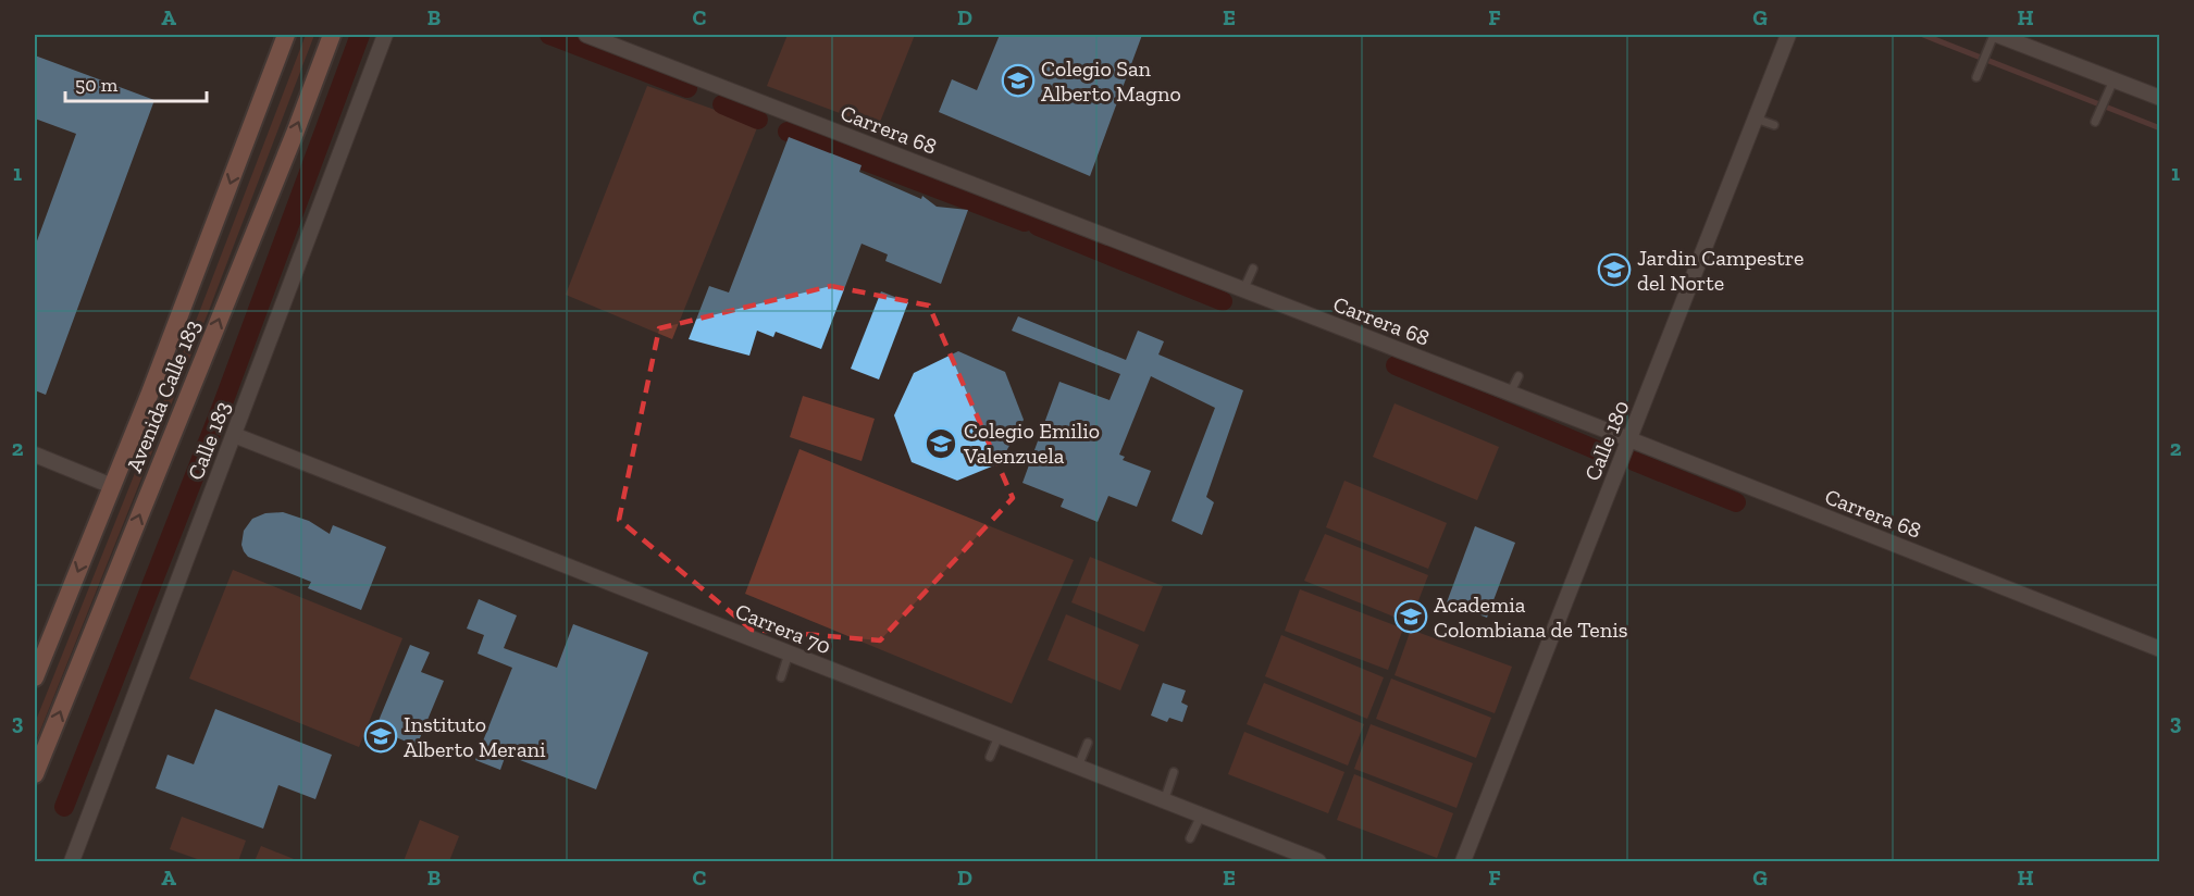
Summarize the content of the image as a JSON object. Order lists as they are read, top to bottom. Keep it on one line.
{"streets":{"main road":["Avenida Calle 183"],"street":["Carrera 68","Calle 183","Calle 180","Carrera 70"]},"crossings":[["Carrera 68","Calle 180"],["Calle 183","Carrera 70"]],"places":{"school or university":["Colegio San Alberto Magno","Jardin Campestre del Norte","Colegio Emilio Valenzuela","Academia Colombiana de Tenis","Instituto Alberto Merani"]},"scale_bar":"50 m","grid":{"columns":["A","B","C","D","E","F","G","H"],"rows":["1","2","3"]}}
